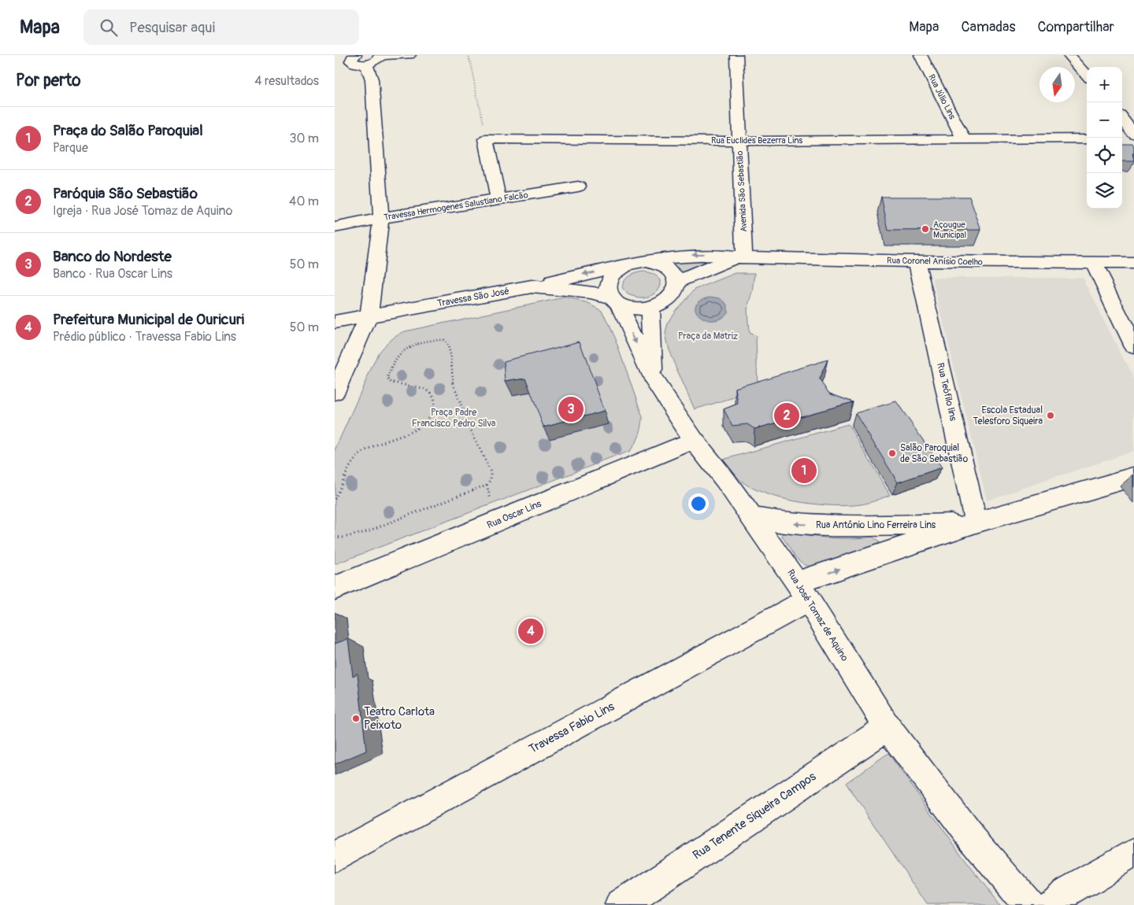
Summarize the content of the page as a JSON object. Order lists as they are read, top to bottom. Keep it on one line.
{"streets":{"street":["Rua Júlio Lins","Rua Euclides Bezerra Lins","Avenida São Sebastião","Travessa Hermogenes Salustiano Falcão","Rua Coronel Anísio Coelho","Travessa São José","Rua Teófilo lins","Rua Oscar Lins","Rua Antônio Lino Ferreira Lins","Rua José Tomaz de Aquino","Travessa Fabio Lins","Rua Tenente Siqueira Campos"]},"crossings":[["Rua Júlio Lins","Rua Euclides Bezerra Lins"],["Rua Euclides Bezerra Lins","Avenida São Sebastião"],["Avenida São Sebastião","Rua Coronel Anísio Coelho"],["Rua Coronel Anísio Coelho","Travessa São José"],["Rua Coronel Anísio Coelho","Rua Teófilo lins"],["Rua Coronel Anísio Coelho","Rua José Tomaz de Aquino"],["Travessa São José","Rua José Tomaz de Aquino"],["Rua Teófilo lins","Rua Antônio Lino Ferreira Lins"],["Rua Oscar Lins","Rua José Tomaz de Aquino"],["Rua Antônio Lino Ferreira Lins","Rua José Tomaz de Aquino"],["Rua Antônio Lino Ferreira Lins","Travessa Fabio Lins"],["Rua José Tomaz de Aquino","Travessa Fabio Lins"],["Rua José Tomaz de Aquino","Rua Tenente Siqueira Campos"]],"parks":["Praça da Matriz","Praça Padre Francisco Pedro Silva"],"places":["Açougue Municipal","Escola Estadual Telesforo Siqueira","Salão Paroquial de São Sebastião","Teatro Carlota Peixoto"],"north":"bottom","page":{"header":"Mapa","search":"Pesquisar aqui","nav":["Mapa","Camadas","Compartilhar"],"heading":["Por perto","4 resultados"],"map_buttons":["+","−"],"list":[{"mark":"1","name":"Praça do Salão Paroquial","note":"Parque","value":"30 m"},{"mark":"2","name":"Paróquia São Sebastião","note":"Igreja · Rua José Tomaz de Aquino","value":"40 m"},{"mark":"3","name":"Banco do Nordeste","note":"Banco · Rua Oscar Lins","value":"50 m"},{"mark":"4","name":"Prefeitura Municipal de Ouricuri","note":"Prédio público · Travessa Fabio Lins","value":"50 m"}],"pins":["3","2","1","4"]}}
